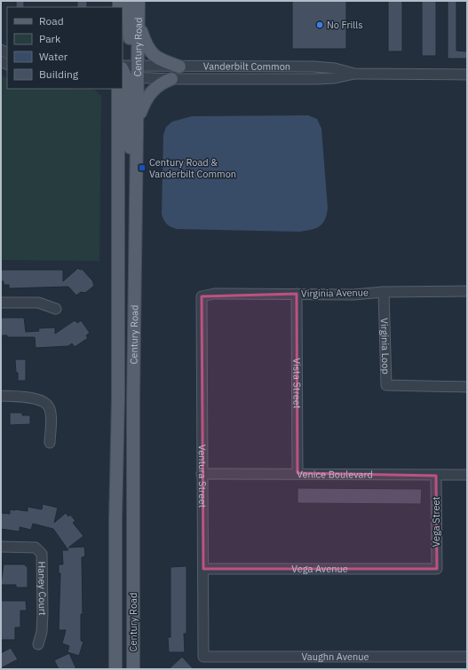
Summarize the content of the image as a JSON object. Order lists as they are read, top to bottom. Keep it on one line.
{"streets":{"main road":["Century Road"],"street":["Vanderbilt Common","Virginia Avenue","Virginia Loop","Vista Street","Venice Boulevard","Ventura Street","Vega Street","Vega Avenue","Haney Court","Vaughn Avenue"]},"crossings":[["Century Road","Vanderbilt Common"],["Virginia Avenue","Virginia Loop"],["Virginia Avenue","Vista Street"],["Virginia Avenue","Ventura Street"],["Vista Street","Venice Boulevard"],["Venice Boulevard","Ventura Street"],["Venice Boulevard","Vega Street"],["Ventura Street","Vega Avenue"],["Ventura Street","Vaughn Avenue"],["Vega Street","Vega Avenue"]],"places":{"other":["No Frills"],"transit":["Century Road & Vanderbilt Common"]},"legend":["Road","Park","Water","Building"]}
